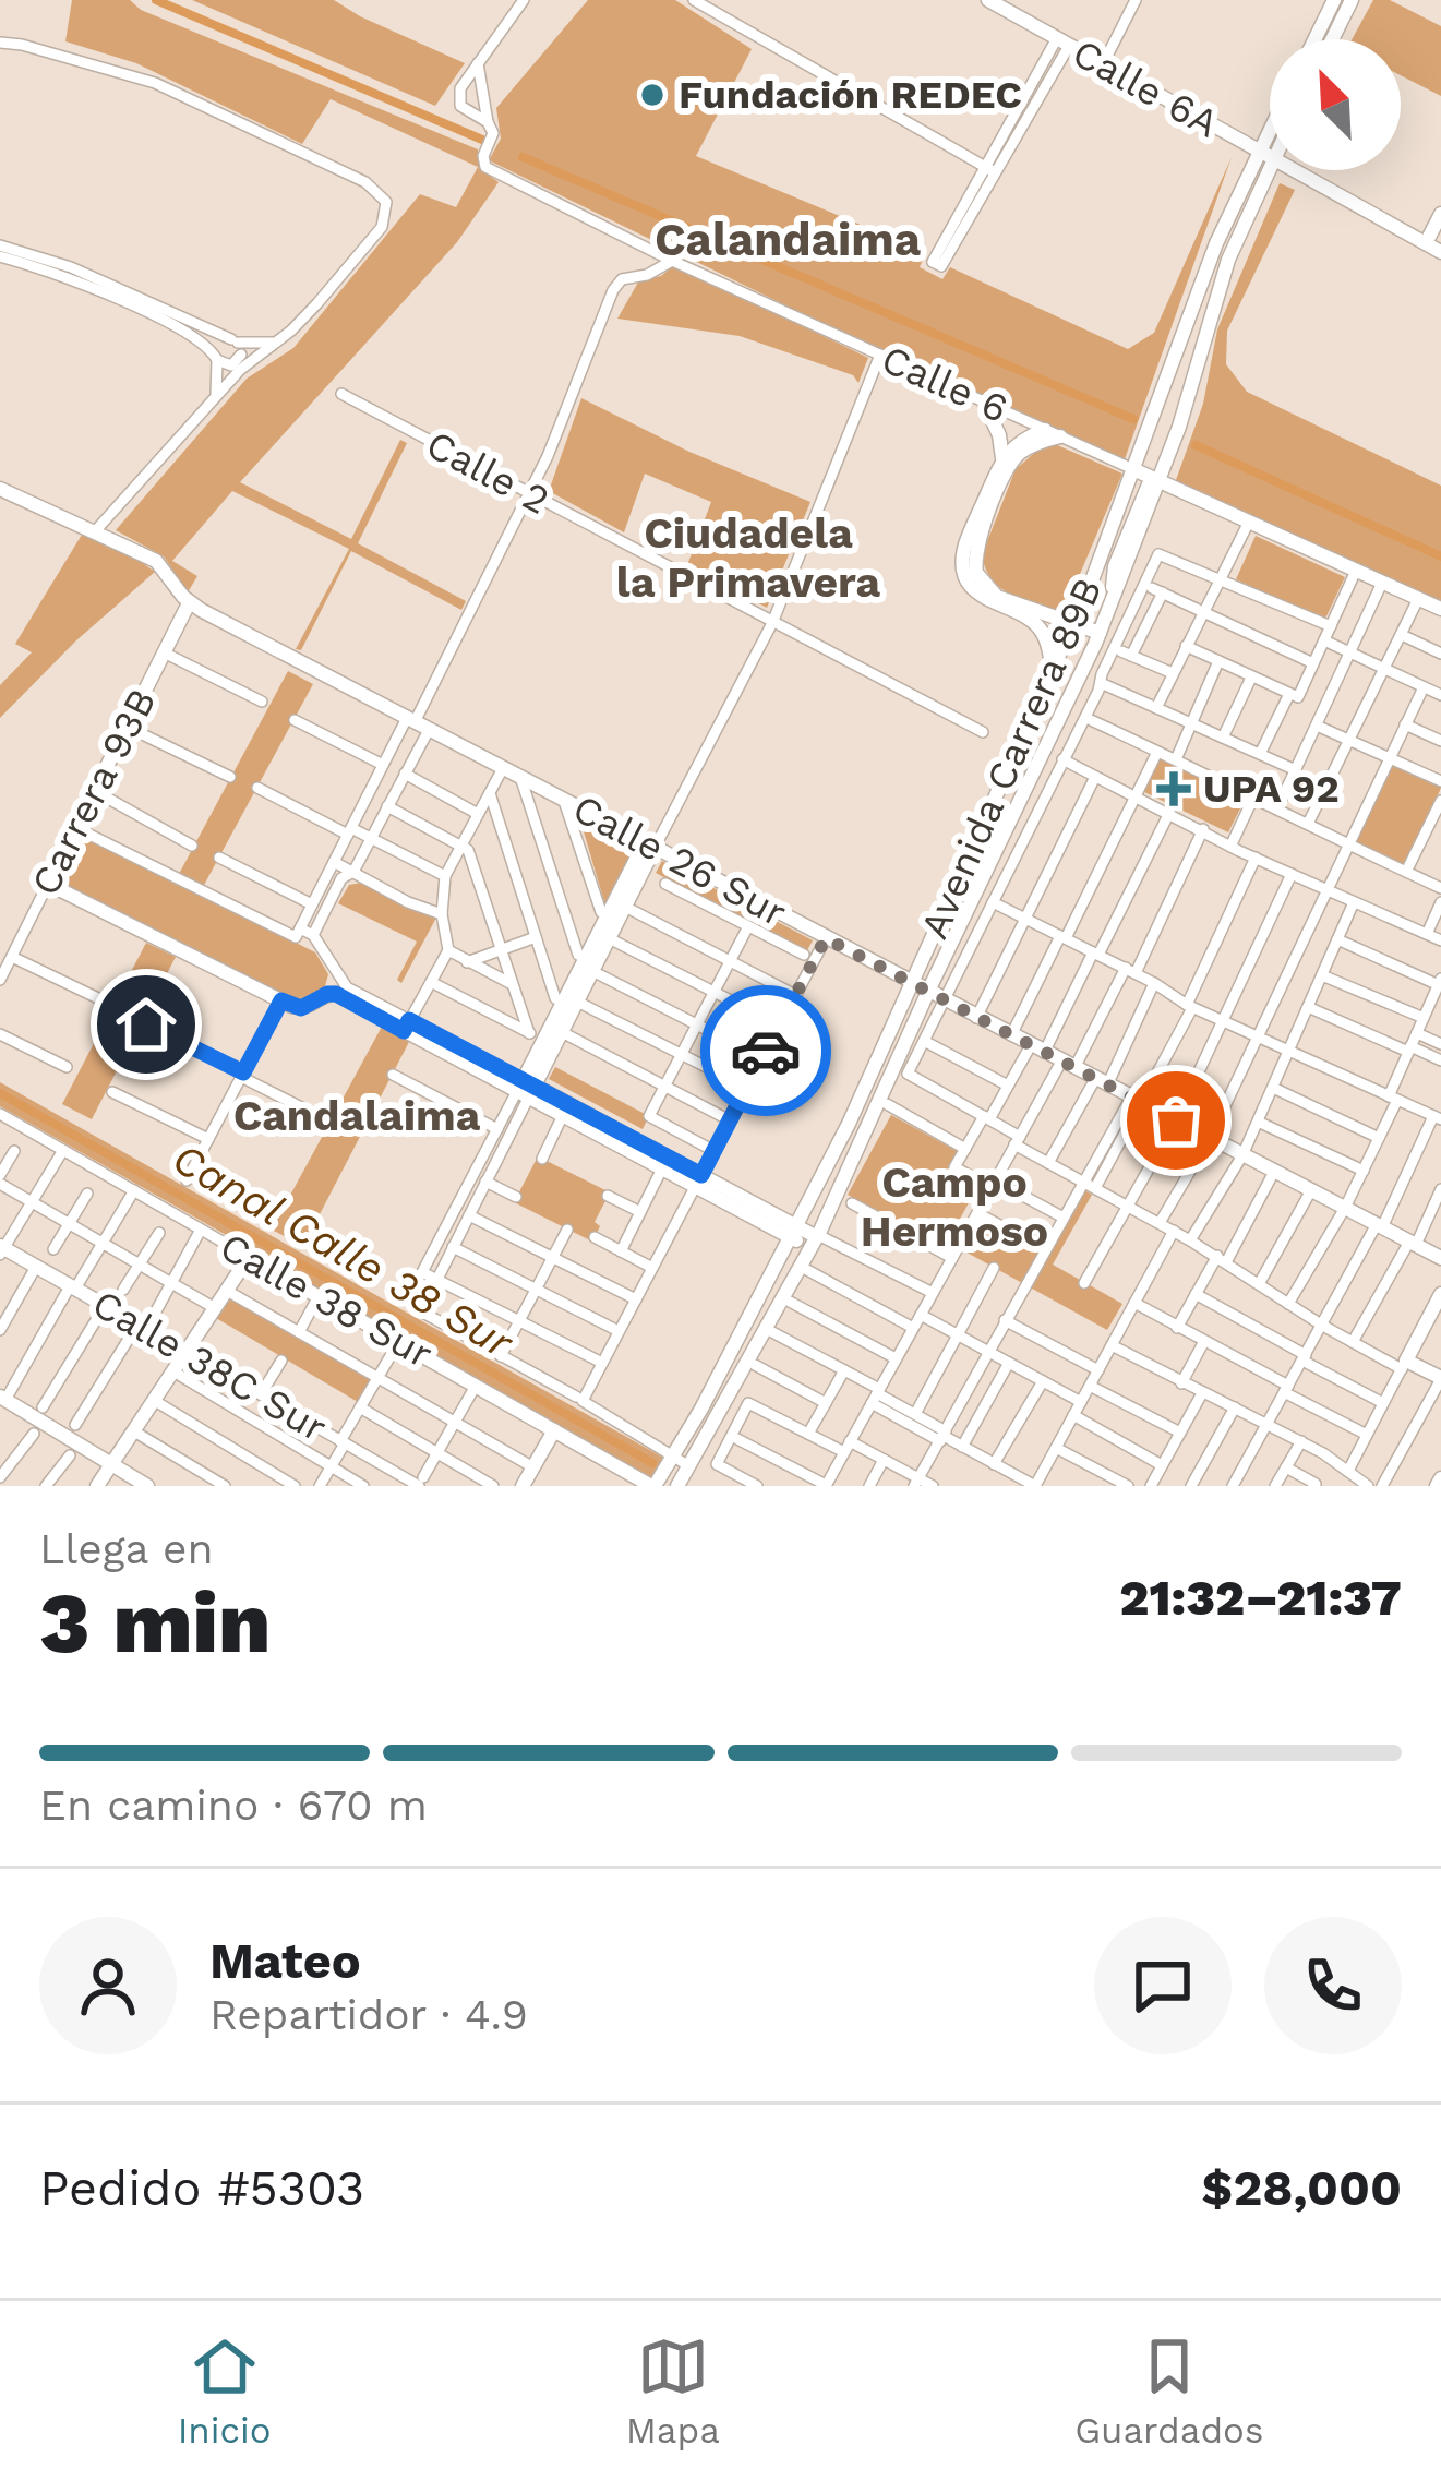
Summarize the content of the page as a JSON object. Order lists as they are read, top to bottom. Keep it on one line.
{"streets":{"street":["Calle 6A","Calle 6","Calle 2","Avenida Carrera 89B","Carrera 93B","Calle 26 Sur","Calle 38 Sur","Calle 38C Sur"]},"crossings":[["Calle 6A","Avenida Carrera 89B"],["Calle 6","Avenida Carrera 89B"],["Avenida Carrera 89B","Calle 26 Sur"],["Avenida Carrera 89B","Calle 38 Sur"],["Carrera 93B","Calle 26 Sur"]],"districts":["Calandaima","Ciudadela la Primavera","Candalaima","Campo Hermoso"],"water":["Canal Calle 38 Sur"],"places":{"other":["Fundación REDEC"],"health":["UPA 92"]},"north":"top left","page":{"heading":["3 min","Llega en","21:32–21:37"],"panel":["Mateo","Repartidor · 4.9","Pedido #5303","$28,000"],"bar":"En camino · 670 m","tabs":["Inicio","Mapa","Guardados"]}}
